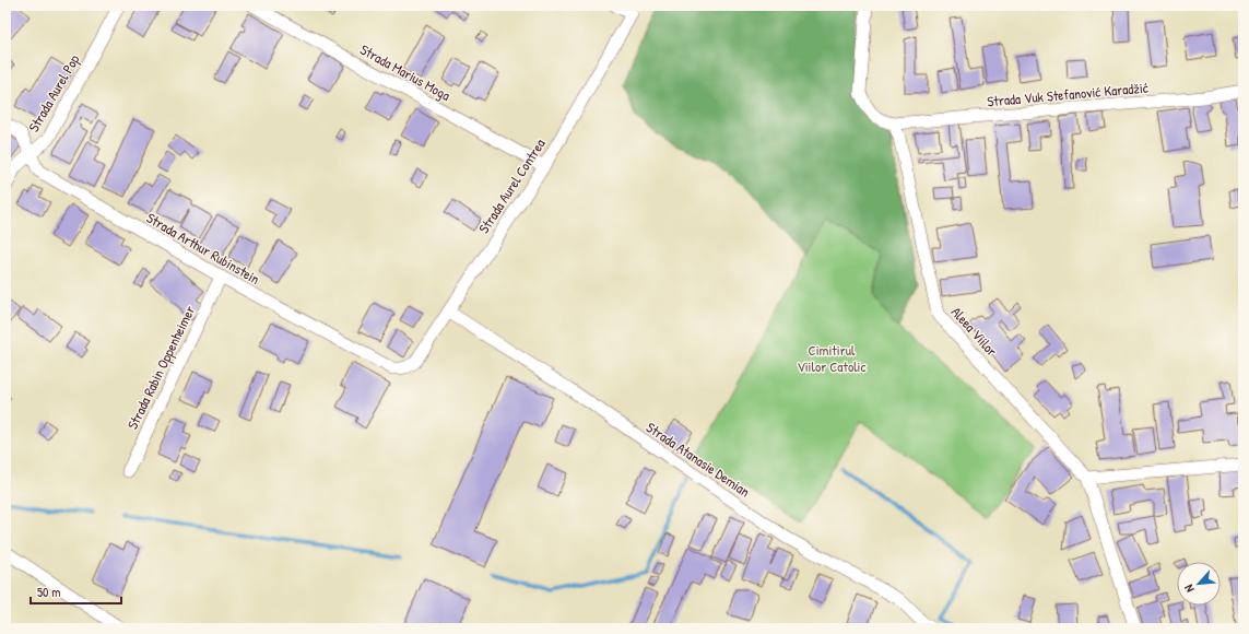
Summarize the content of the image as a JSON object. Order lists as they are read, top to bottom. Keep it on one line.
{"streets":{"street":["Strada Marius Moga","Strada Aurel Pop","Strada Vuk Stefanović Karadžić","Strada Aurel Contrea","Strada Arthur Rubinstein","Aleea Viilor","Strada Rabin Oppenheimer","Strada Atanasie Demian"]},"crossings":[["Strada Marius Moga","Strada Aurel Contrea"],["Strada Aurel Pop","Strada Arthur Rubinstein"],["Strada Vuk Stefanović Karadžić","Aleea Viilor"],["Strada Aurel Contrea","Strada Arthur Rubinstein"],["Strada Aurel Contrea","Strada Atanasie Demian"],["Strada Arthur Rubinstein","Strada Rabin Oppenheimer"]],"parks":["Cimitirul Viilor Catolic"],"scale_bar":"50 m","north":"bottom left"}
